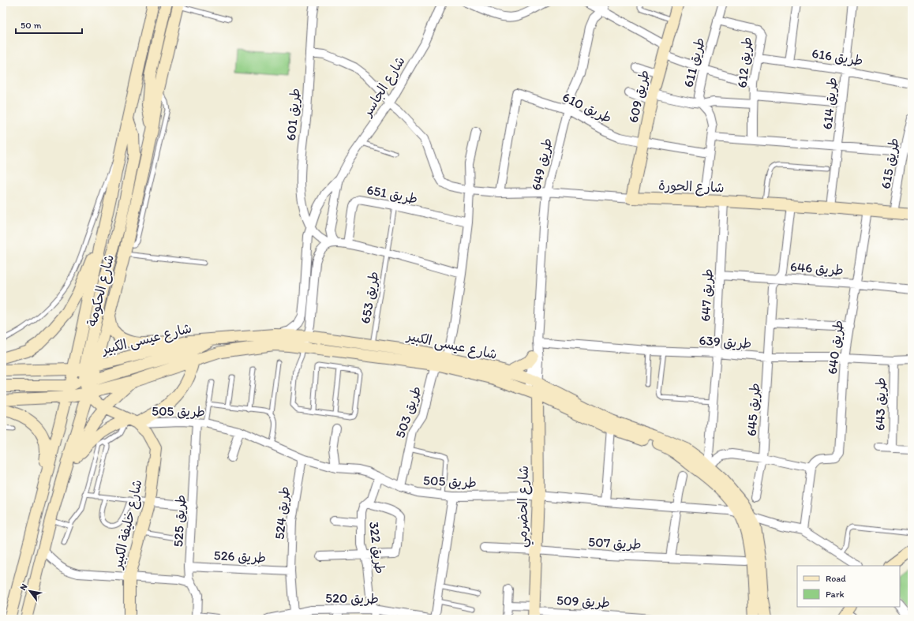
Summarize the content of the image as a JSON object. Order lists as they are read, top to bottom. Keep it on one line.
{"streets":{"main road":["طريق 609","شارع الحورة","شارع الحكومة","شارع عيسى الكبير","شارع الحضرمي","شارع خليفة الكبير"],"street":["طريق 616","طريق 611","طريق 612","شارع الجاسر","طريق 614","طريق 610","طريق 601","طريق 615","طريق 649","طريق 651","طريق 646","طريق 647","طريق 639","طريق 640","طريق 643","طريق 645","طريق 505","طريق 503","طريق 524","طريق 525","طريق 507","طريق 322","طريق 526","طريق 520","طريق 509"],"lane":["طريق 653"]},"crossings":[["طريق 616","طريق 612"],["طريق 616","طريق 614"],["طريق 611","طريق 612"],["طريق 611","طريق 610"],["طريق 611","شارع الحورة"],["طريق 609","طريق 610"],["طريق 609","شارع الحورة"],["طريق 614","شارع الحورة"],["طريق 610","طريق 649"],["طريق 610","شارع الحورة"],["طريق 615","شارع الحورة"],["طريق 649","شارع الحورة"],["طريق 649","شارع عيسى الكبير"],["طريق 649","طريق 639"],["طريق 649","شارع الحضرمي"],["شارع الحورة","طريق 647"],["شارع الحورة","طريق 640"],["شارع الحورة","طريق 645"],["طريق 651","طريق 653"],["طريق 646","طريق 647"],["طريق 646","طريق 640"],["طريق 646","طريق 645"],["شارع الحكومة","شارع عيسى الكبير"],["شارع الحكومة","شارع خليفة الكبير"],["طريق 647","شارع عيسى الكبير"],["طريق 647","طريق 639"],["طريق 653","شارع عيسى الكبير"],["شارع عيسى الكبير","طريق 505"],["شارع عيسى الكبير","طريق 503"],["شارع عيسى الكبير","شارع الحضرمي"],["شارع عيسى الكبير","شارع خليفة الكبير"],["طريق 639","طريق 640"],["طريق 639","طريق 643"],["طريق 639","طريق 645"],["طريق 505","طريق 503"],["طريق 505","شارع الحضرمي"],["طريق 505","طريق 524"],["طريق 505","طريق 525"],["طريق 505","شارع خليفة الكبير"],["طريق 505","طريق 322"],["شارع الحضرمي","طريق 507"],["شارع الحضرمي","طريق 509"],["طريق 524","طريق 526"],["طريق 524","طريق 520"],["طريق 525","طريق 526"],["طريق 322","طريق 520"]],"legend":["Road","Park"],"scale_bar":"50 m","north":"top left"}
